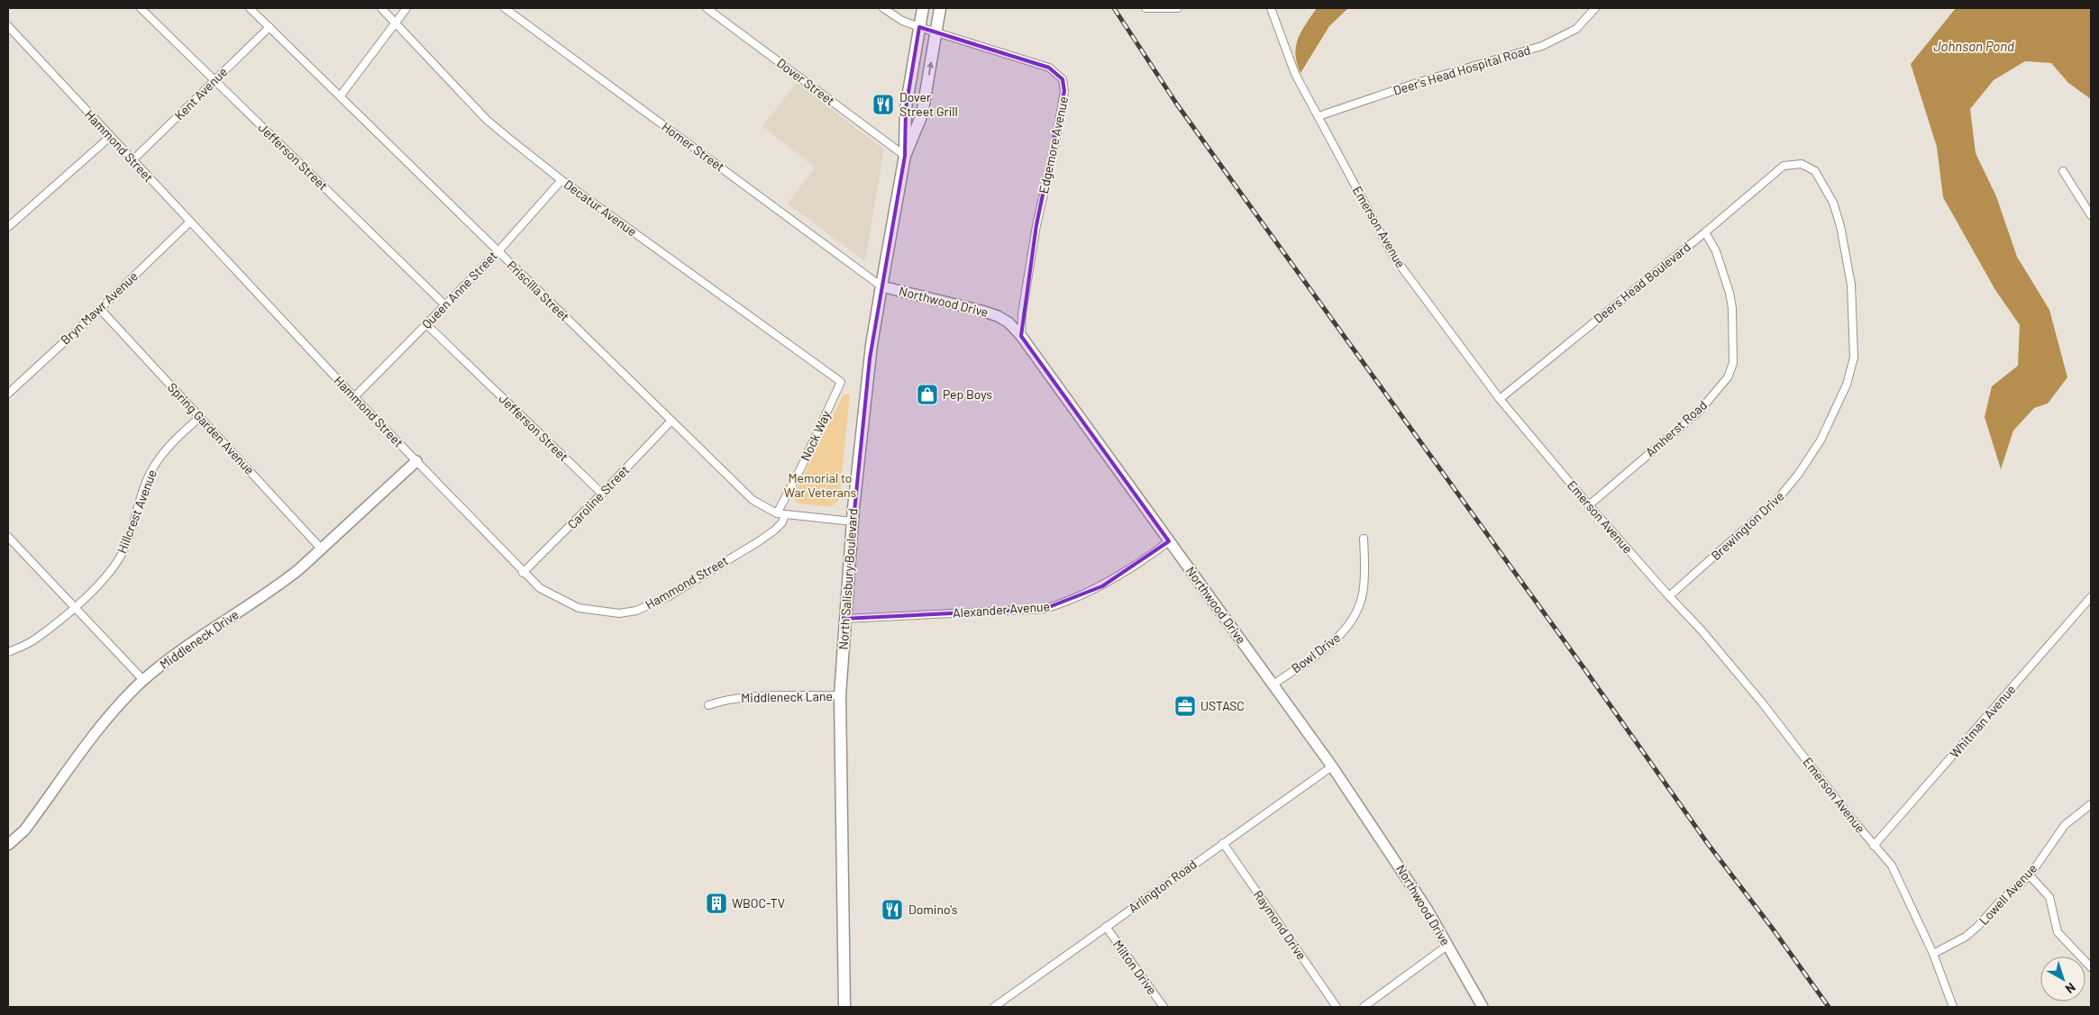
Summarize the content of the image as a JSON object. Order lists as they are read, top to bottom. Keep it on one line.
{"streets":{"main road":["North Salisbury Boulevard"],"street":["Deer's Head Hospital Road","Dover Street","Kent Avenue","Edgemore Avenue","Hammond Street","Homer Street","Jefferson Street","Decatur Avenue","Emerson Avenue","Deers Head Boulevard","Queen Anne Street","Priscilla Street","Northwood Drive","Bryn Mawr Avenue","Spring Garden Avenue","Amherst Road","Nock Way","Caroline Street","Hillcrest Avenue","Brewington Drive","Alexander Avenue","Middleneck Drive","Bowl Drive","Middleneck Lane","Whitman Avenue","Arlington Road","Lowell Avenue","Raymond Drive","Milton Drive"]},"crossings":[["Deer's Head Hospital Road","Emerson Avenue"],["Dover Street","North Salisbury Boulevard"],["Kent Avenue","Hammond Street"],["Kent Avenue","Jefferson Street"],["Kent Avenue","Priscilla Street"],["Edgemore Avenue","Northwood Drive"],["Edgemore Avenue","North Salisbury Boulevard"],["Hammond Street","Queen Anne Street"],["Hammond Street","Priscilla Street"],["Hammond Street","Bryn Mawr Avenue"],["Hammond Street","Caroline Street"],["Hammond Street","Middleneck Drive"],["Homer Street","Northwood Drive"],["Homer Street","North Salisbury Boulevard"],["Jefferson Street","Queen Anne Street"],["Jefferson Street","Caroline Street"],["Decatur Avenue","Queen Anne Street"],["Decatur Avenue","Nock Way"],["Emerson Avenue","Deers Head Boulevard"],["Emerson Avenue","Amherst Road"],["Emerson Avenue","Brewington Drive"],["Emerson Avenue","Whitman Avenue"],["Emerson Avenue","Lowell Avenue"],["Deers Head Boulevard","Amherst Road"],["Deers Head Boulevard","Brewington Drive"],["Queen Anne Street","Priscilla Street"],["Priscilla Street","Nock Way"],["Priscilla Street","Caroline Street"],["Priscilla Street","North Salisbury Boulevard"],["Northwood Drive","North Salisbury Boulevard"],["Northwood Drive","Alexander Avenue"],["Northwood Drive","Bowl Drive"],["Northwood Drive","Arlington Road"],["Bryn Mawr Avenue","Spring Garden Avenue"],["Spring Garden Avenue","Hillcrest Avenue"],["Spring Garden Avenue","Middleneck Drive"],["North Salisbury Boulevard","Alexander Avenue"],["North Salisbury Boulevard","Middleneck Lane"],["Arlington Road","Raymond Drive"],["Arlington Road","Milton Drive"]],"water":["Johnson Pond"],"parks":["Memorial to War Veterans"],"places":{"restaurant":["Dover Street Grill","Domino's"],"shop":["Pep Boys"],"office":["USTASC"],"building":["WBOC-TV"]},"north":"bottom right"}
